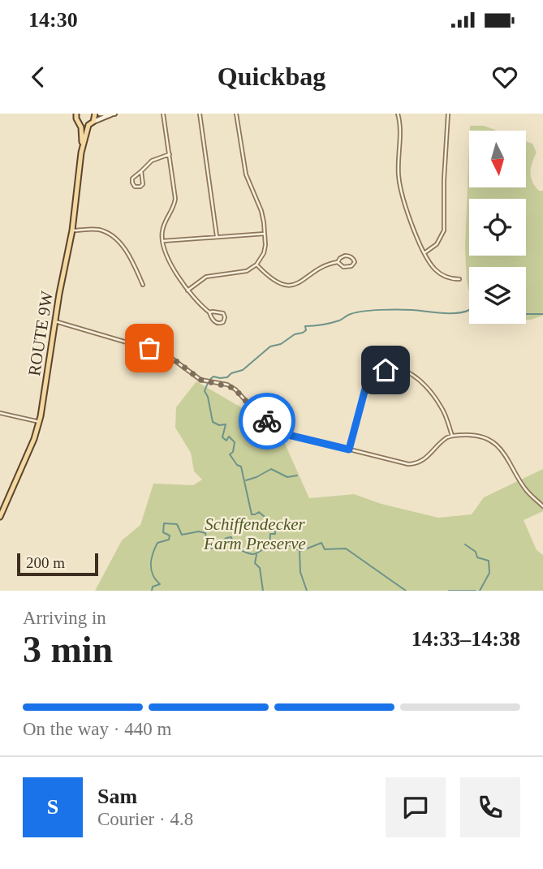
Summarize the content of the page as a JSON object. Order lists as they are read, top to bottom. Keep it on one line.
{"streets":{"main road":["ROUTE 9W"]},"parks":["Schiffendecker Farm Preserve"],"scale_bar":"200 m","north":"bottom","page":{"status":"14:30","header":"Quickbag","scale":"200 m","heading":["3 min","Arriving in","14:33–14:38"],"panel":["Sam","Courier · 4.8"],"bar":"On the way · 440 m","round":"S"}}
